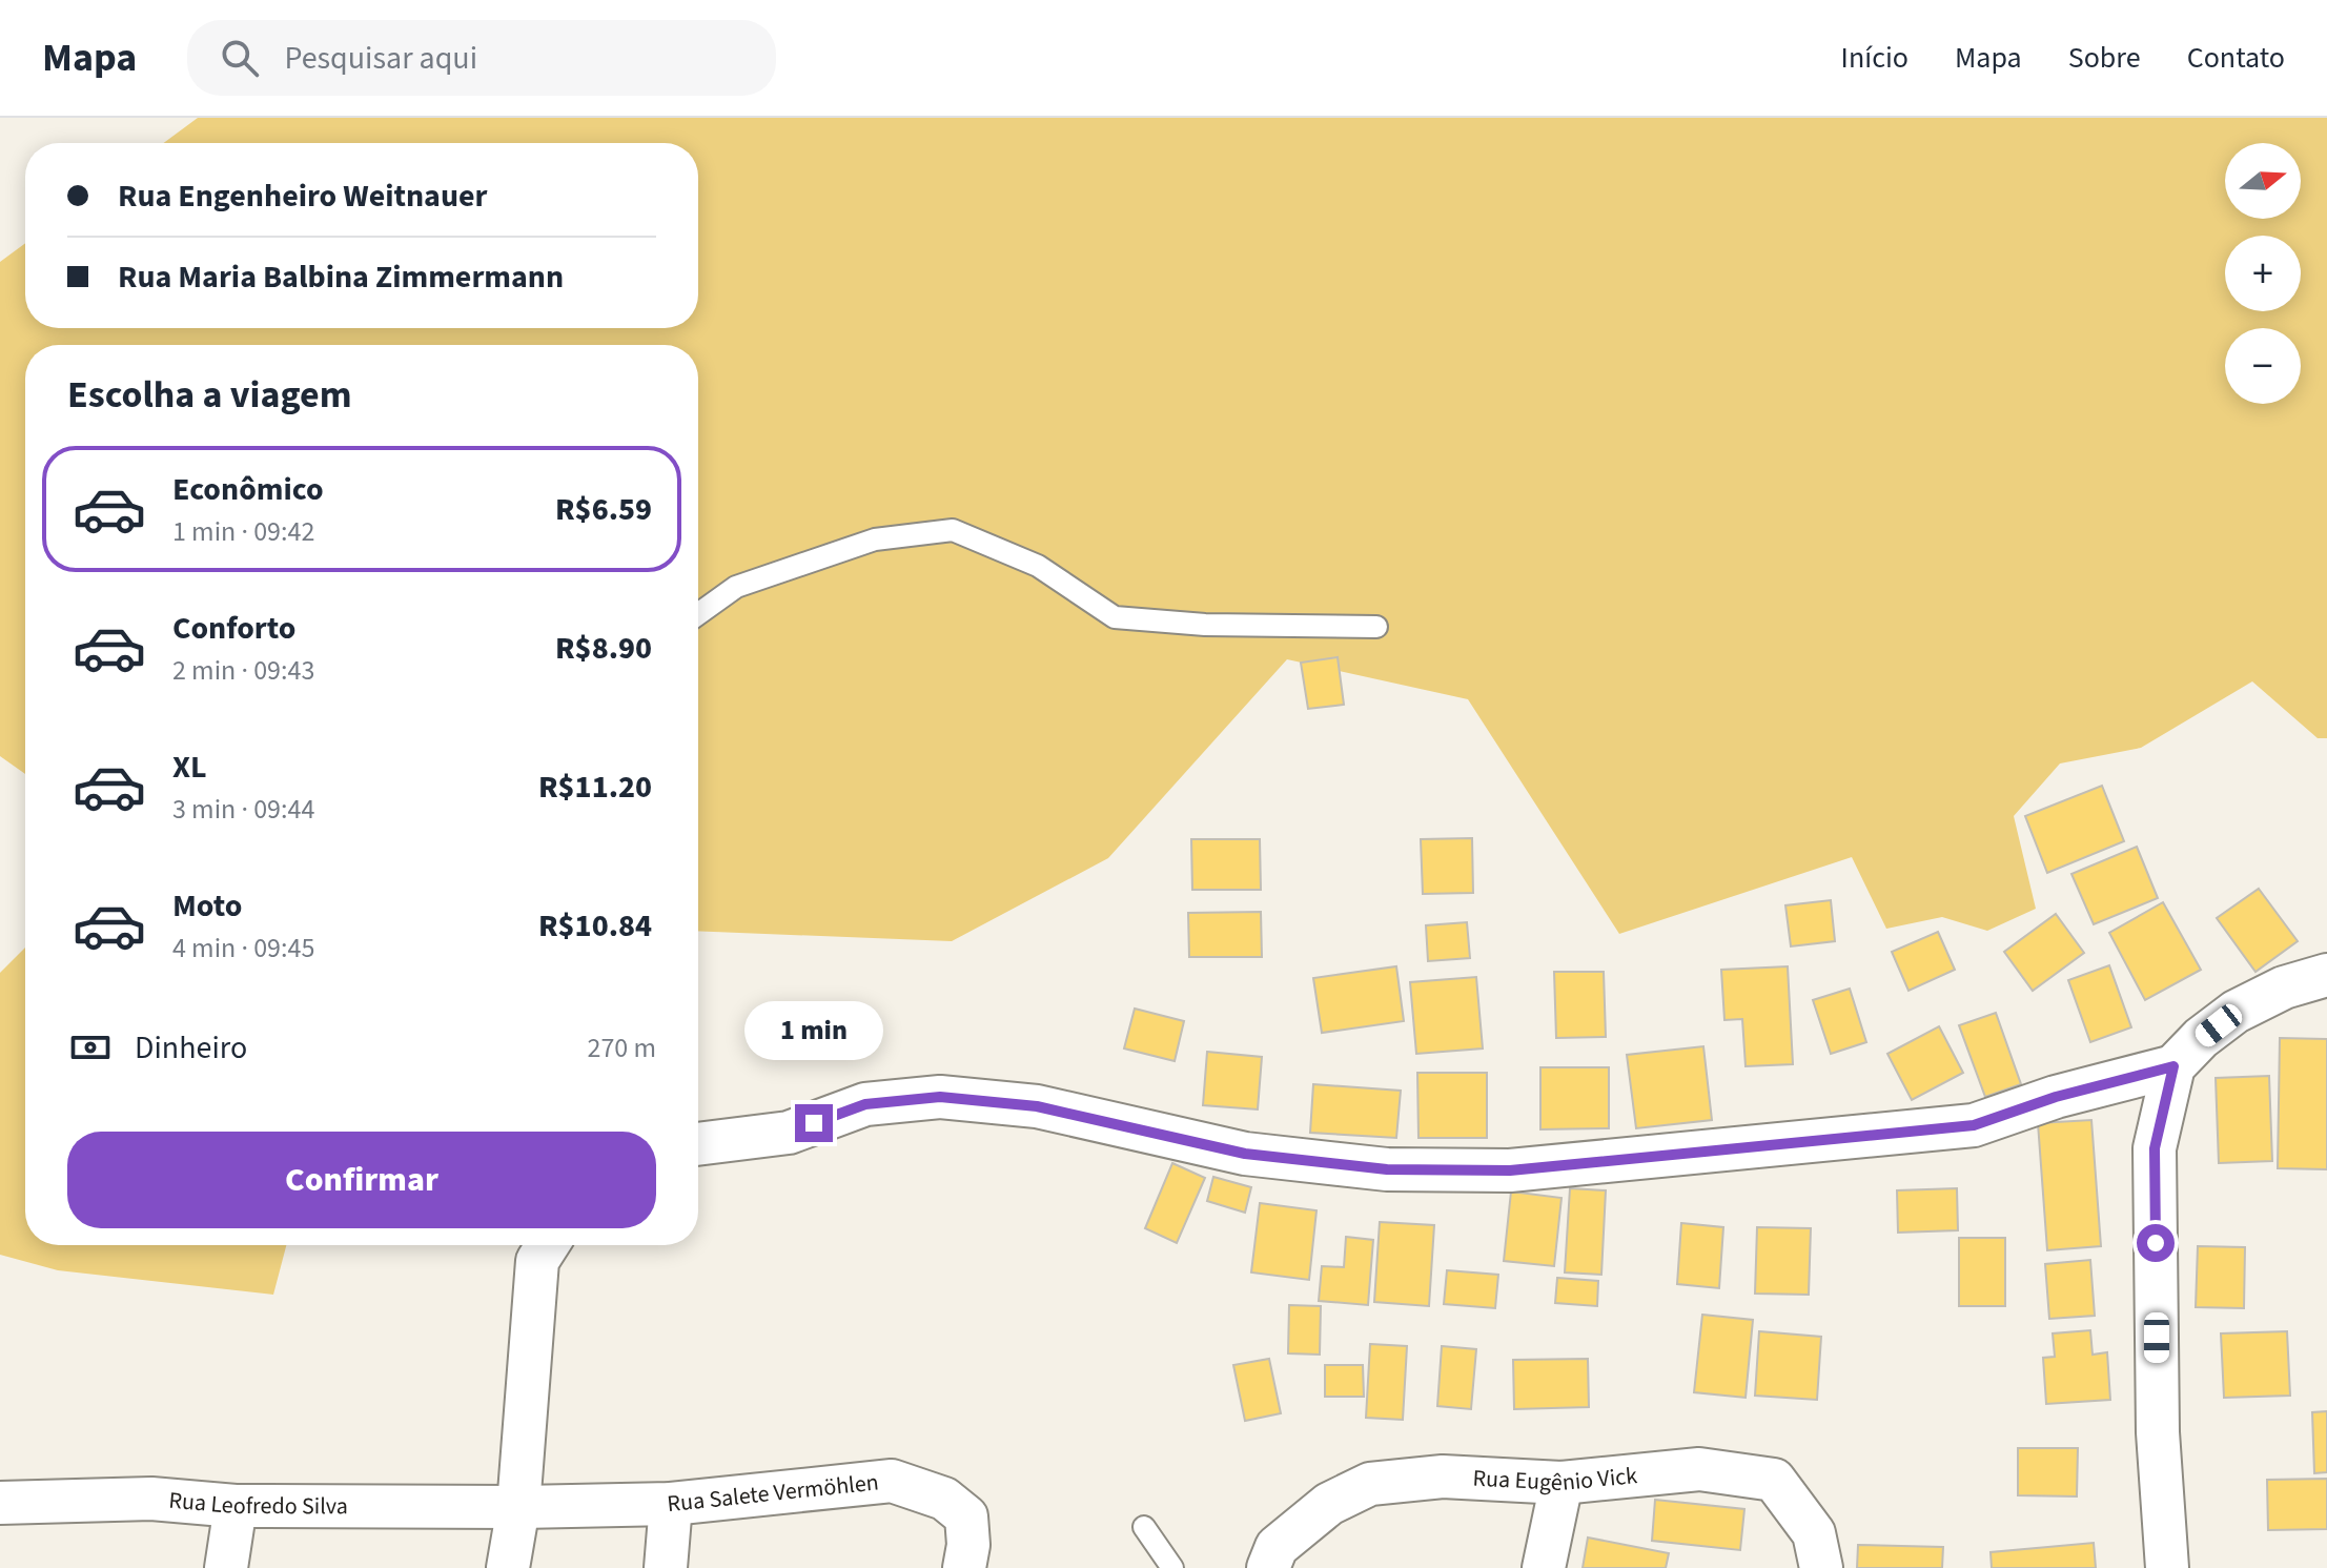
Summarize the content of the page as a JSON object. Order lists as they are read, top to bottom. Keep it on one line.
{"streets":{"street":["Rua Eugênio Vick","Rua Salete Vermöhlen","Rua Leofredo Silva"]},"crossings":[["Rua Salete Vermöhlen","Rua Leofredo Silva"]],"north":"right","page":{"header":"Mapa","search":"Pesquisar aqui","nav":["Início","Mapa","Sobre","Contato"],"map_buttons":["+","−"],"banner":["Rua Engenheiro Weitnauer","Rua Maria Balbina Zimmermann"],"heading":"Escolha a viagem","list":[{"name":"Econômico","note":"1 min · 09:42","value":"R$6.59"},{"name":"Conforto","note":"2 min · 09:43","value":"R$8.90"},{"name":"XL","note":"3 min · 09:44","value":"R$11.20"},{"name":"Moto","note":"4 min · 09:45","value":"R$10.84"}],"bubble":"1 min","pay":["Dinheiro","270 m"],"buttons":"Confirmar"}}
